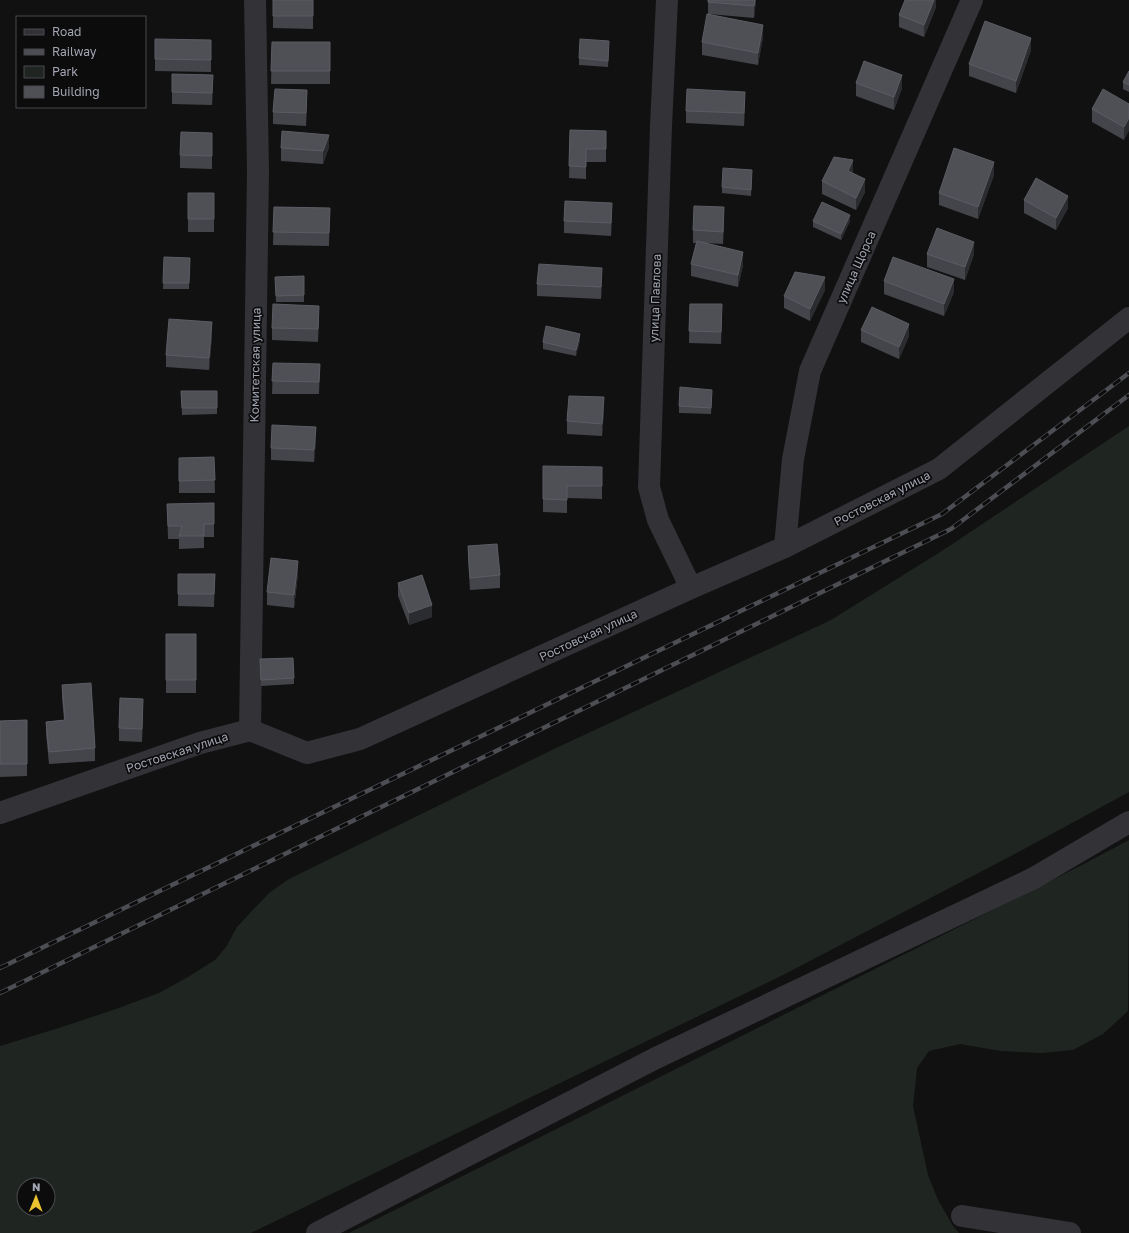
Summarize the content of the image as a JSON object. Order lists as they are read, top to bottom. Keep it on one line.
{"streets":{"street":["улица Щорса","улица Павлова","Комитетская улица","Ростовская улица"]},"crossings":[["улица Щорса","Ростовская улица"],["улица Павлова","Ростовская улица"],["Комитетская улица","Ростовская улица"]],"legend":["Road","Railway","Park","Building"],"north":"top"}
